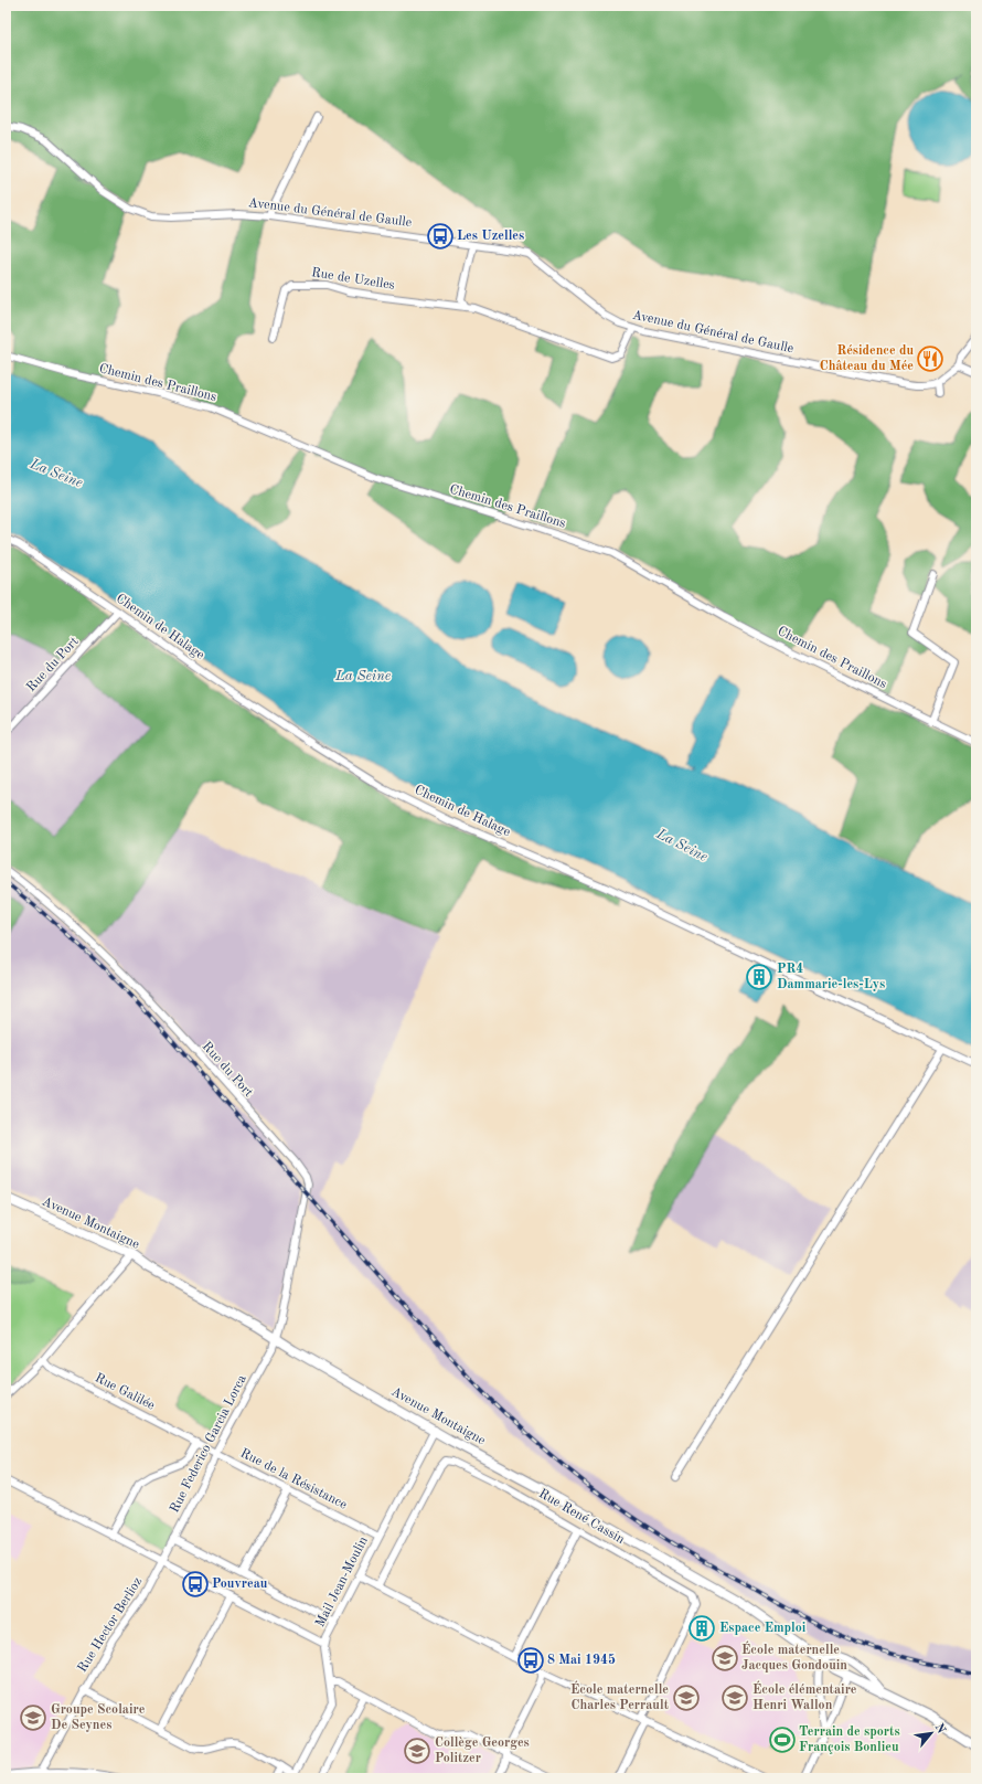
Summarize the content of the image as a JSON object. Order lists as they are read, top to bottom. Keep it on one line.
{"streets":{"main road":["Avenue Montaigne"],"street":["Avenue du Général de Gaulle","Rue de Uzelles","Chemin des Praillons","Chemin de Halage","Rue du Port","Rue Galilée","Rue Federico Garcia Lorca","Rue de la Résistance","Rue René Cassin","Mail Jean-Moulin","Rue Hector Berlioz"]},"crossings":[["Avenue du Général de Gaulle","Rue de Uzelles"],["Chemin de Halage","Rue du Port"],["Rue du Port","Avenue Montaigne"],["Rue du Port","Rue Federico Garcia Lorca"],["Avenue Montaigne","Rue Federico Garcia Lorca"],["Avenue Montaigne","Mail Jean-Moulin"],["Rue Galilée","Rue de la Résistance"],["Rue Federico Garcia Lorca","Rue de la Résistance"],["Rue Federico Garcia Lorca","Rue Hector Berlioz"],["Rue de la Résistance","Mail Jean-Moulin"]],"water":["La Seine"],"places":{"bus stop":["Les Uzelles","Pouvreau","8 Mai 1945"],"restaurant":["Résidence du Château du Mée"],"building":["PR4 Dammarie-les-Lys","Espace Emploi"],"school or university":["École maternelle Jacques Gondouin","École maternelle Charles Perrault","École élémentaire Henri Wallon","Groupe Scolaire De Seynes","Collège Georges Politzer"],"sports":["Terrain de sports François Bonlieu"]},"north":"top right"}
